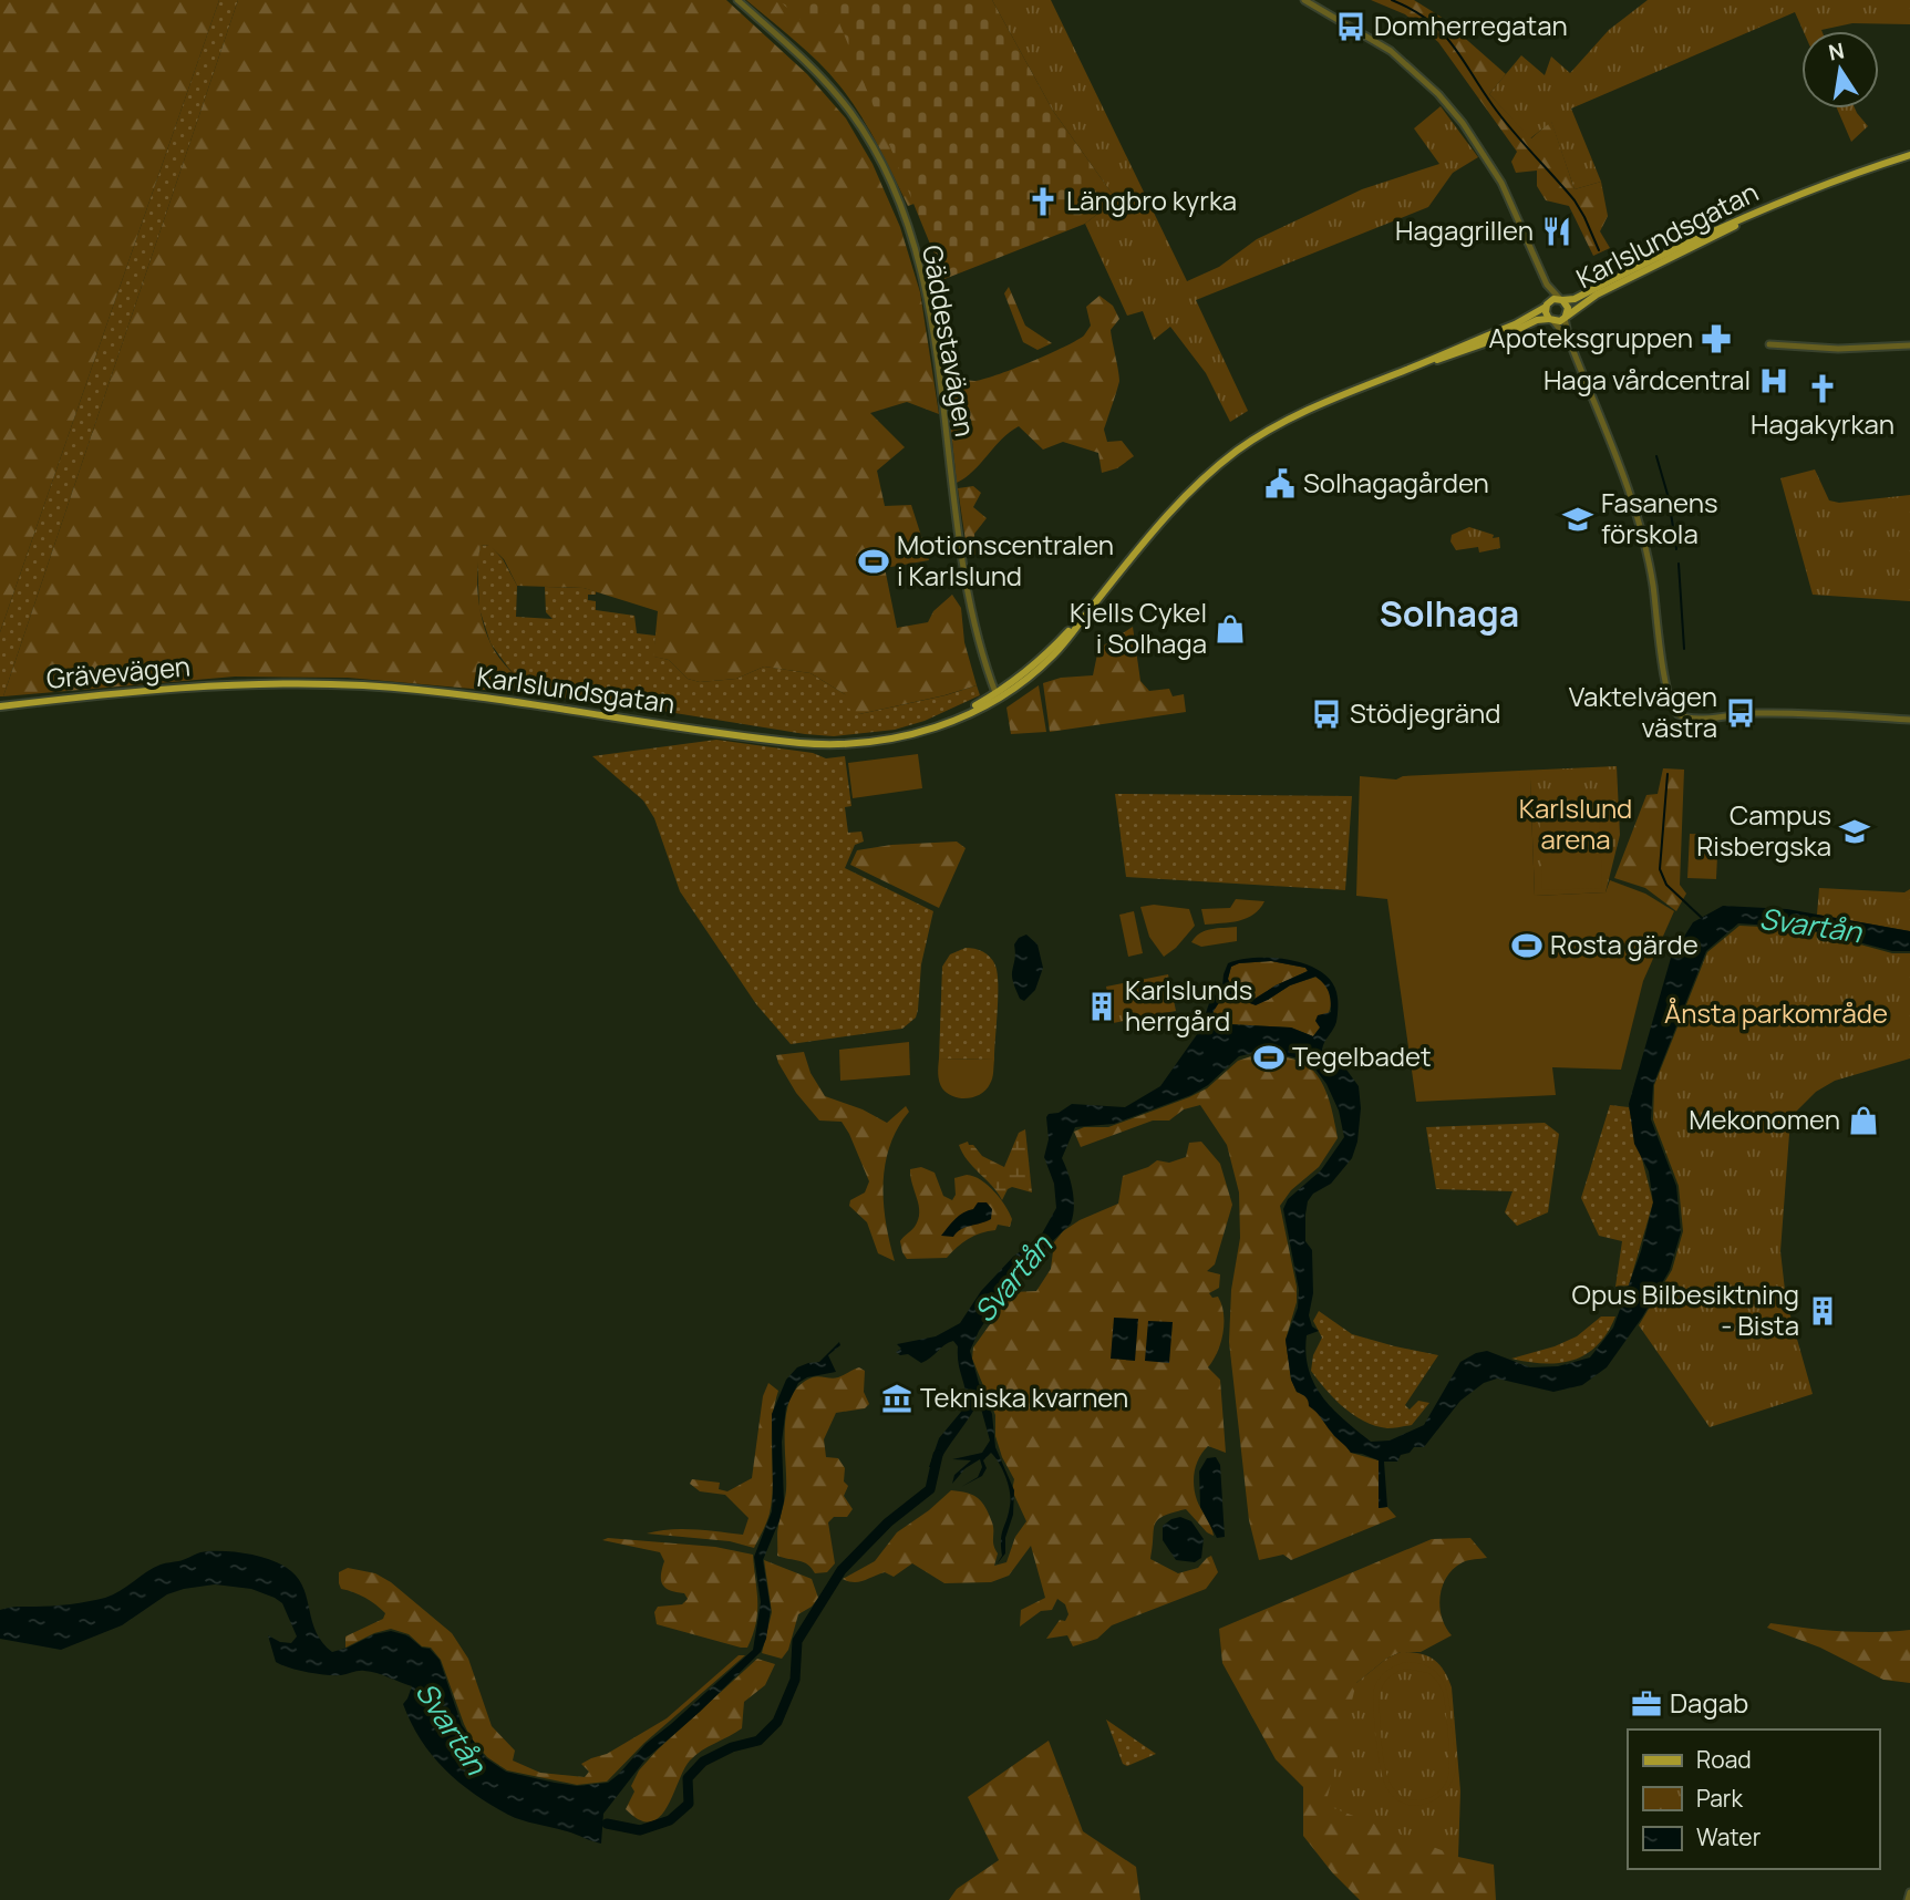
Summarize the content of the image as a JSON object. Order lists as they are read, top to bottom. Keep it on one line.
{"streets":{"main road":["Karlslundsgatan","Grävevägen"],"street":["Gäddestavägen"]},"crossings":[["Karlslundsgatan","Gäddestavägen"],["Karlslundsgatan","Grävevägen"]],"districts":["Solhaga"],"water":["Svartån"],"parks":["Karlslund arena","Ånsta parkområde"],"places":{"bus stop":["Domherregatan","Vaktelvägen västra","Stödjegränd"],"church":["Längbro kyrka","Hagakyrkan"],"restaurant":["Hagagrillen"],"pharmacy":["Apoteksgruppen"],"hospital":["Haga vårdcentral"],"public building":["Solhagagården"],"school or university":["Fasanens förskola","Campus Risbergska"],"sports":["Motionscentralen i Karlslund","Rosta gärde","Tegelbadet"],"shop":["Kjells Cykel i Solhaga","Mekonomen"],"building":["Karlslunds herrgård","Opus Bilbesiktning - Bista"],"museum":["Tekniska kvarnen"],"office":["Dagab"]},"legend":["Road","Park","Water"],"north":"top"}
